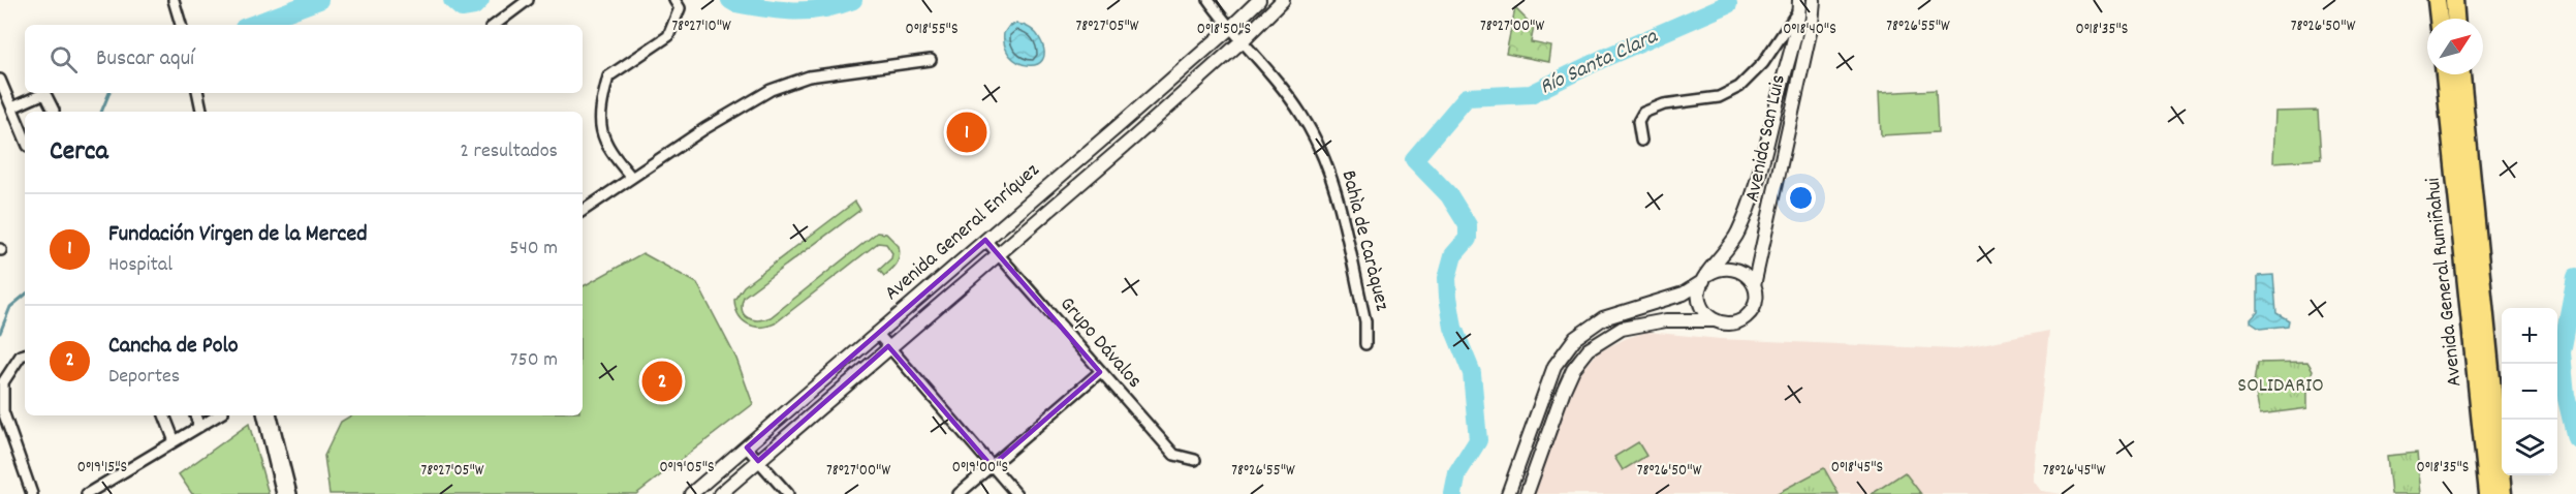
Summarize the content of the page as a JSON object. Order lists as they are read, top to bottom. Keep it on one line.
{"streets":{"highway":["Avenida General Rumiñahui"],"main road":["Avenida San Luis","Avenida General Enríquez"],"street":["Bahìa de Caràquez","Grupo Dávalos"]},"crossings":[["Avenida General Enríquez","Bahìa de Caràquez"],["Avenida General Enríquez","Grupo Dávalos"]],"water":["Río Santa Clara"],"parks":["SOLIDARIO"],"north":"top right","page":{"search":"Buscar aquí","pins":["1","2"],"heading":["Cerca","2 resultados"],"list":[{"mark":"1","name":"Fundación Virgen de la Merced","note":"Hospital","value":"540 m"},{"mark":"2","name":"Cancha de Polo","note":"Deportes","value":"750 m"}],"map_buttons":["+","−"]},"coordinates":["78°27'00\"W","78°27'10\"W","78°27'05\"W","78°26'55\"W","78°26'50\"W","0°18'35\"S","0°18'55\"S","0°18'50\"S","0°18'40\"S","0°19'15\"S","0°19'05\"S","0°19'00\"S","0°18'45\"S","78°26'45\"W"]}
